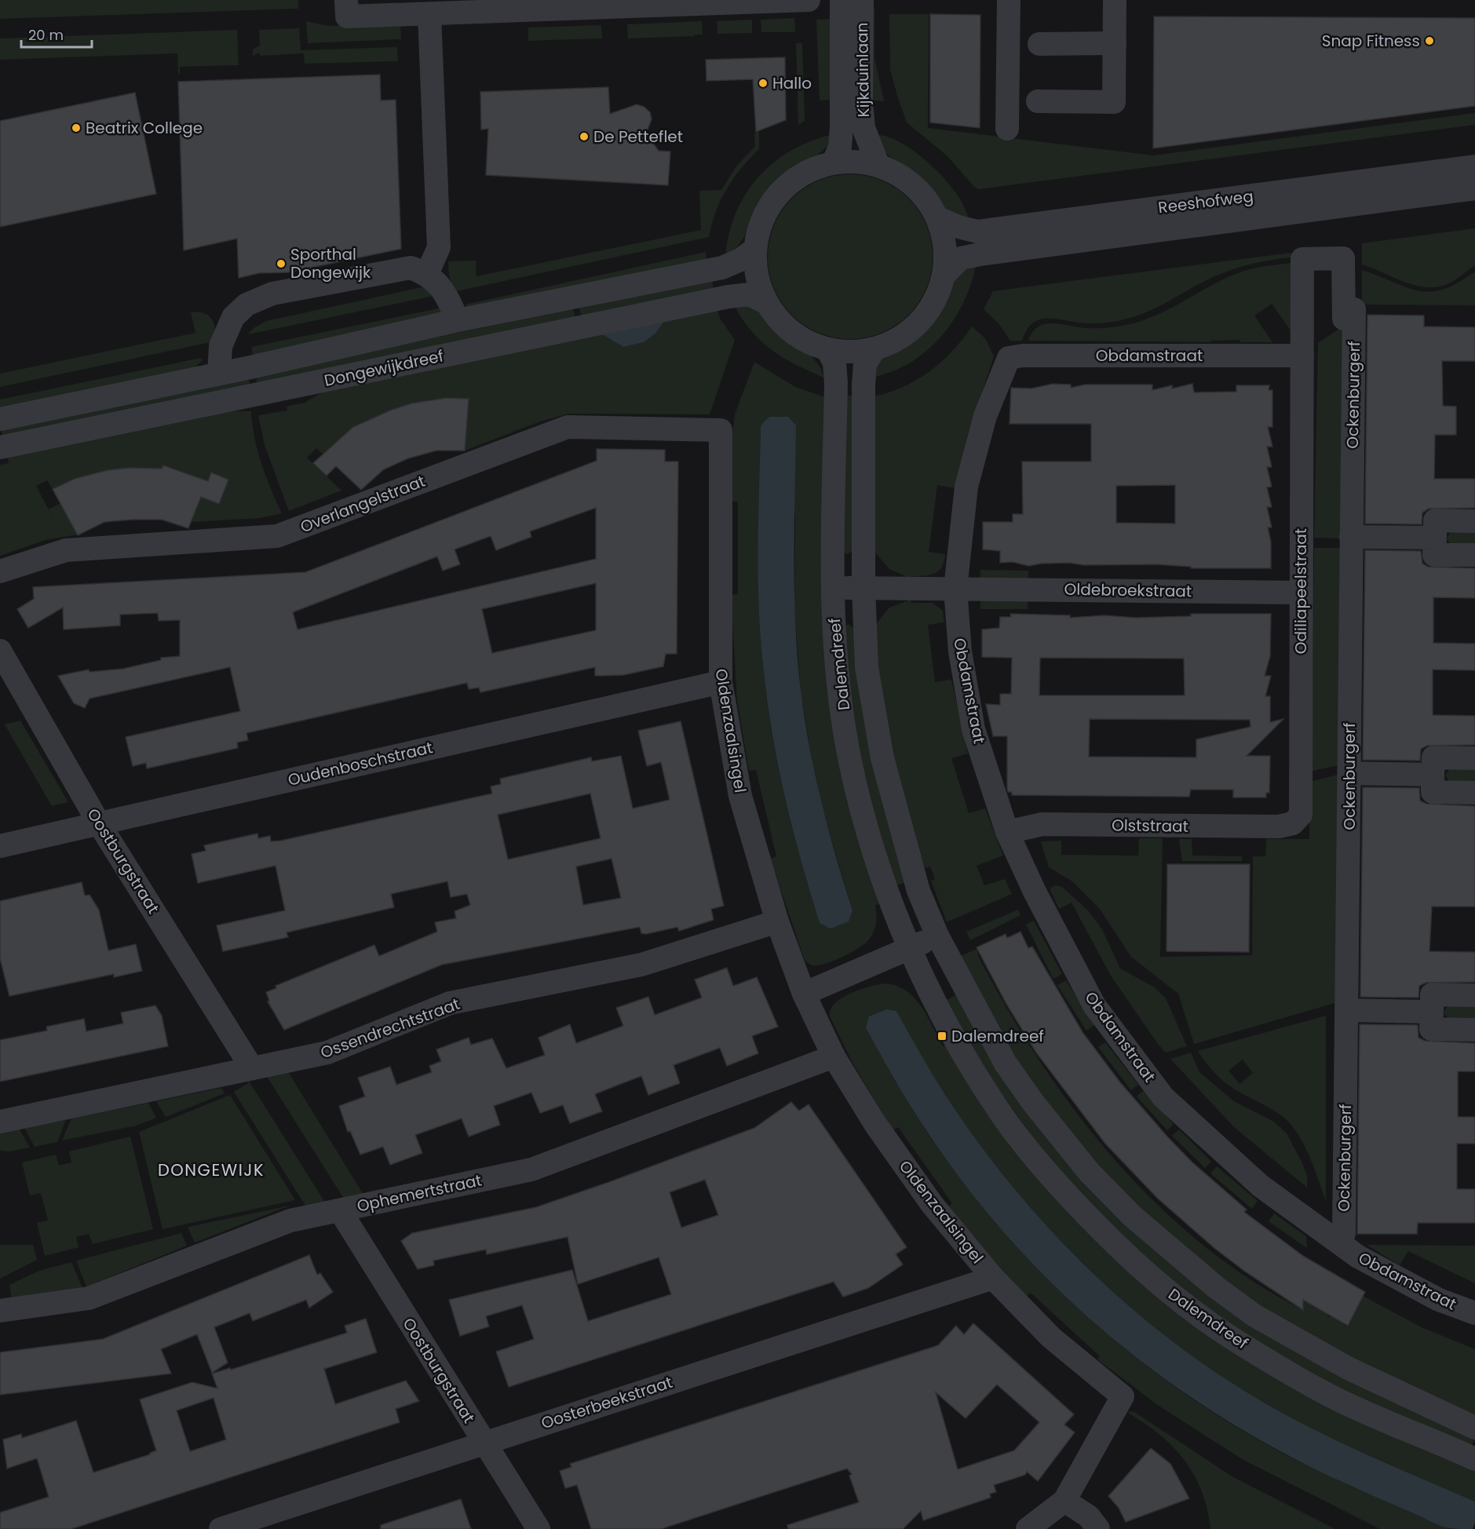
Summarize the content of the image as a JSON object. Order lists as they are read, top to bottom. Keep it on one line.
{"streets":{"street":["Kijkduinlaan","Reeshofweg","Obdamstraat","Dongewijkdreef","Ockenburgerf","Overlangelstraat","Oldebroekstraat","Odiliapeelstraat","Dalemdreef","Oldenzaalsingel","Oudenboschstraat","Olststraat","Oostburgstraat","Ossendrechtstraat","Ophemertstraat","Oosterbeekstraat"]},"crossings":[["Obdamstraat","Ockenburgerf"],["Obdamstraat","Oldebroekstraat"],["Obdamstraat","Odiliapeelstraat"],["Obdamstraat","Olststraat"],["Ockenburgerf","Odiliapeelstraat"],["Overlangelstraat","Oldenzaalsingel"],["Oldebroekstraat","Odiliapeelstraat"],["Odiliapeelstraat","Olststraat"],["Oldenzaalsingel","Oudenboschstraat"],["Oldenzaalsingel","Ossendrechtstraat"],["Oldenzaalsingel","Ophemertstraat"],["Oldenzaalsingel","Oosterbeekstraat"],["Oudenboschstraat","Oostburgstraat"],["Oostburgstraat","Ossendrechtstraat"],["Oostburgstraat","Ophemertstraat"],["Oostburgstraat","Oosterbeekstraat"]],"districts":["DONGEWIJK"],"places":{"other":["Snap Fitness","Hallo","Beatrix College","De Petteflet","Sporthal Dongewijk"],"transit":["Dalemdreef"]},"scale_bar":"20 m"}
